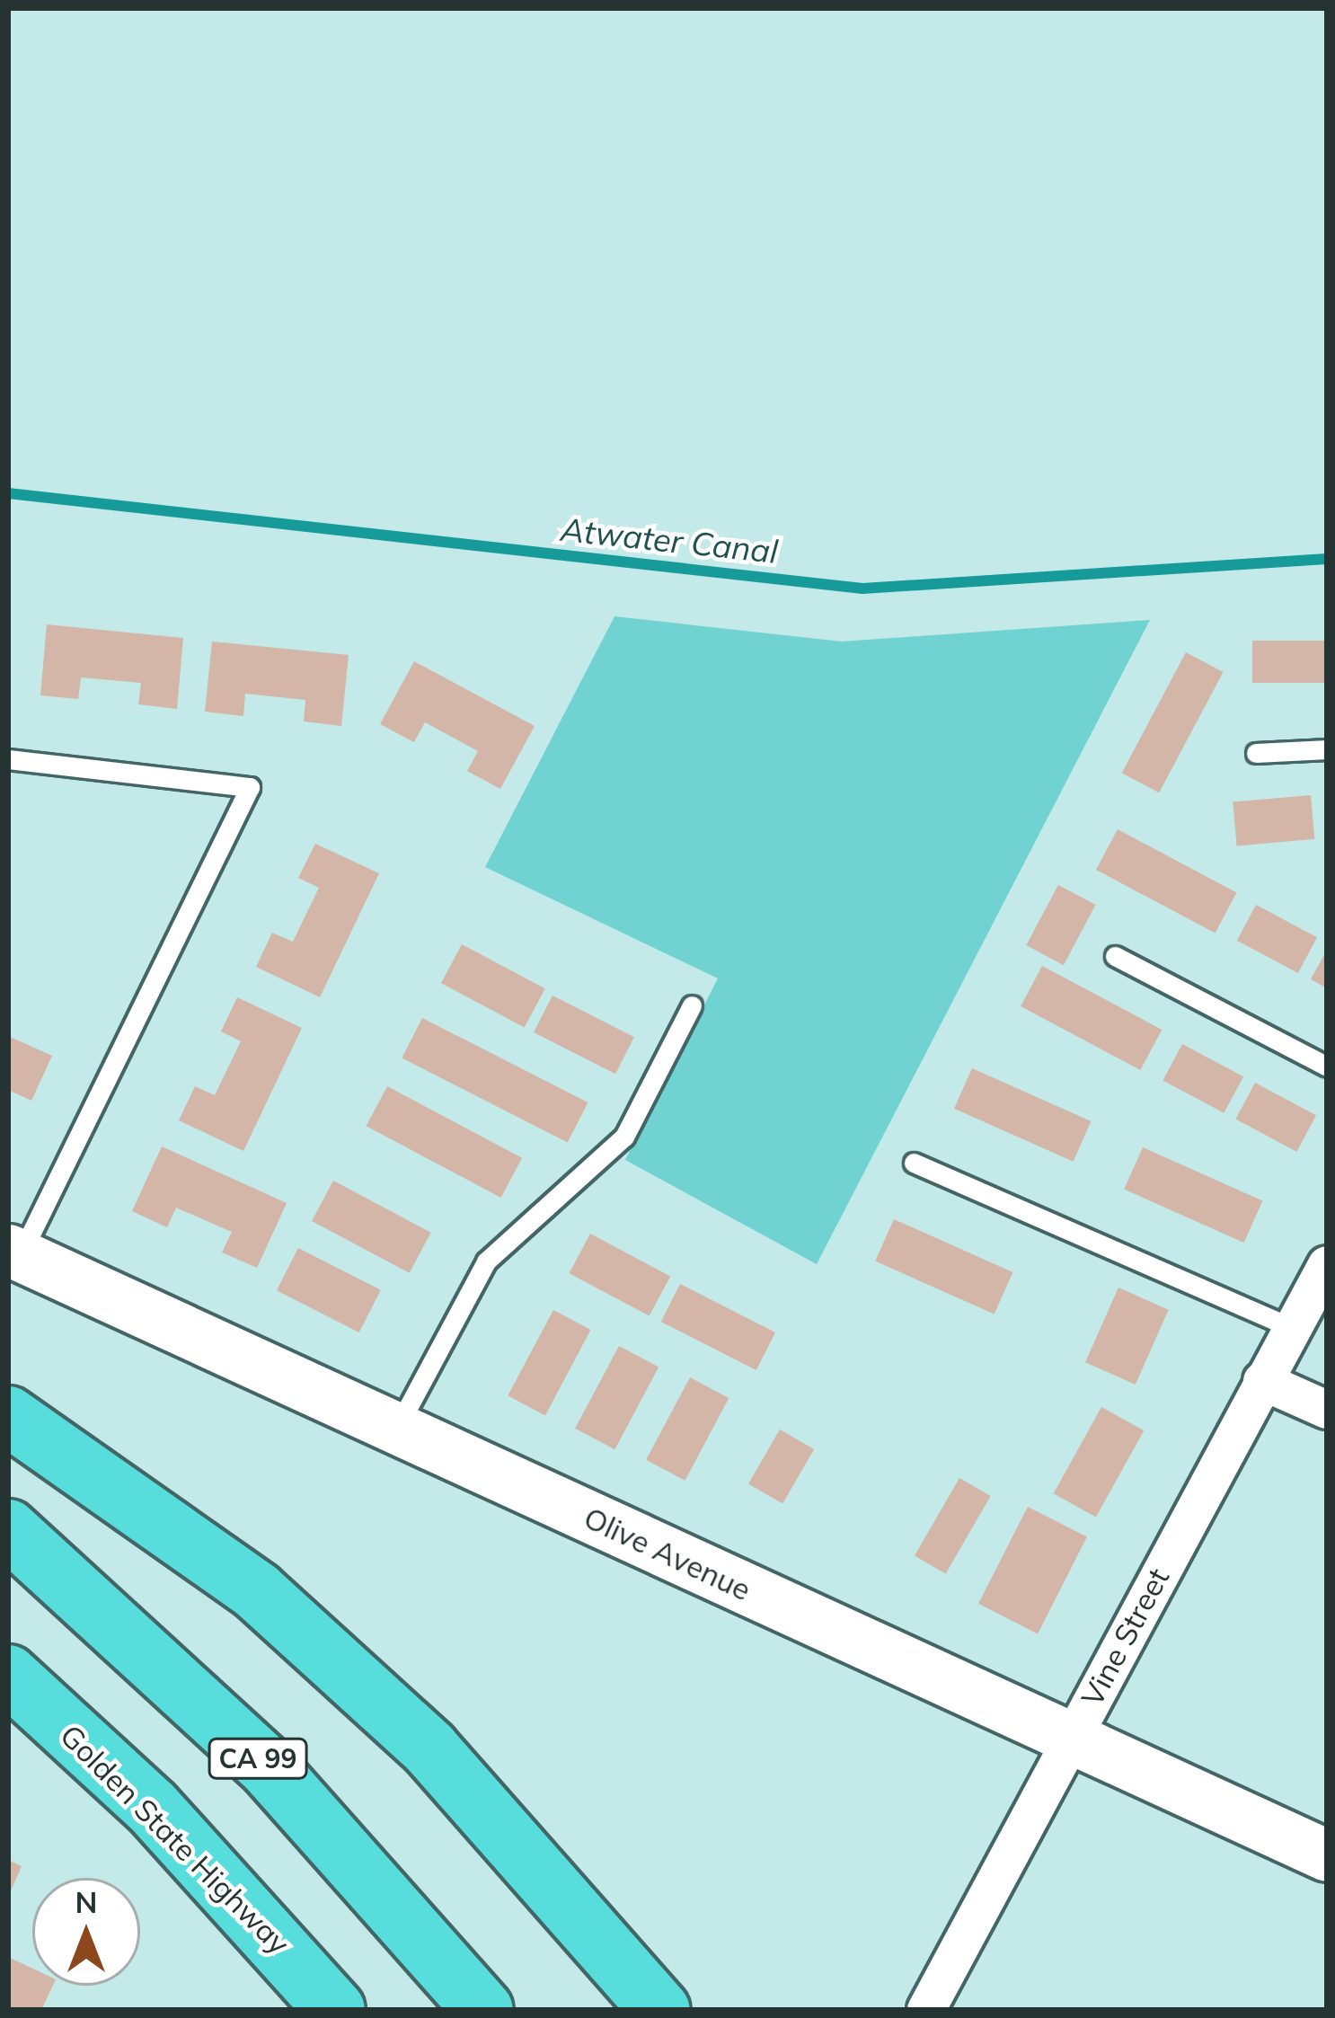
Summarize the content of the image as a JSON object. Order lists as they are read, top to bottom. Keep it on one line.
{"streets":{"highway":["CA 99","Golden State Highway"],"main road":["Olive Avenue"],"street":["Vine Street"]},"crossings":[["Olive Avenue","Vine Street"]],"water":["Atwater Canal"],"north":"top"}
